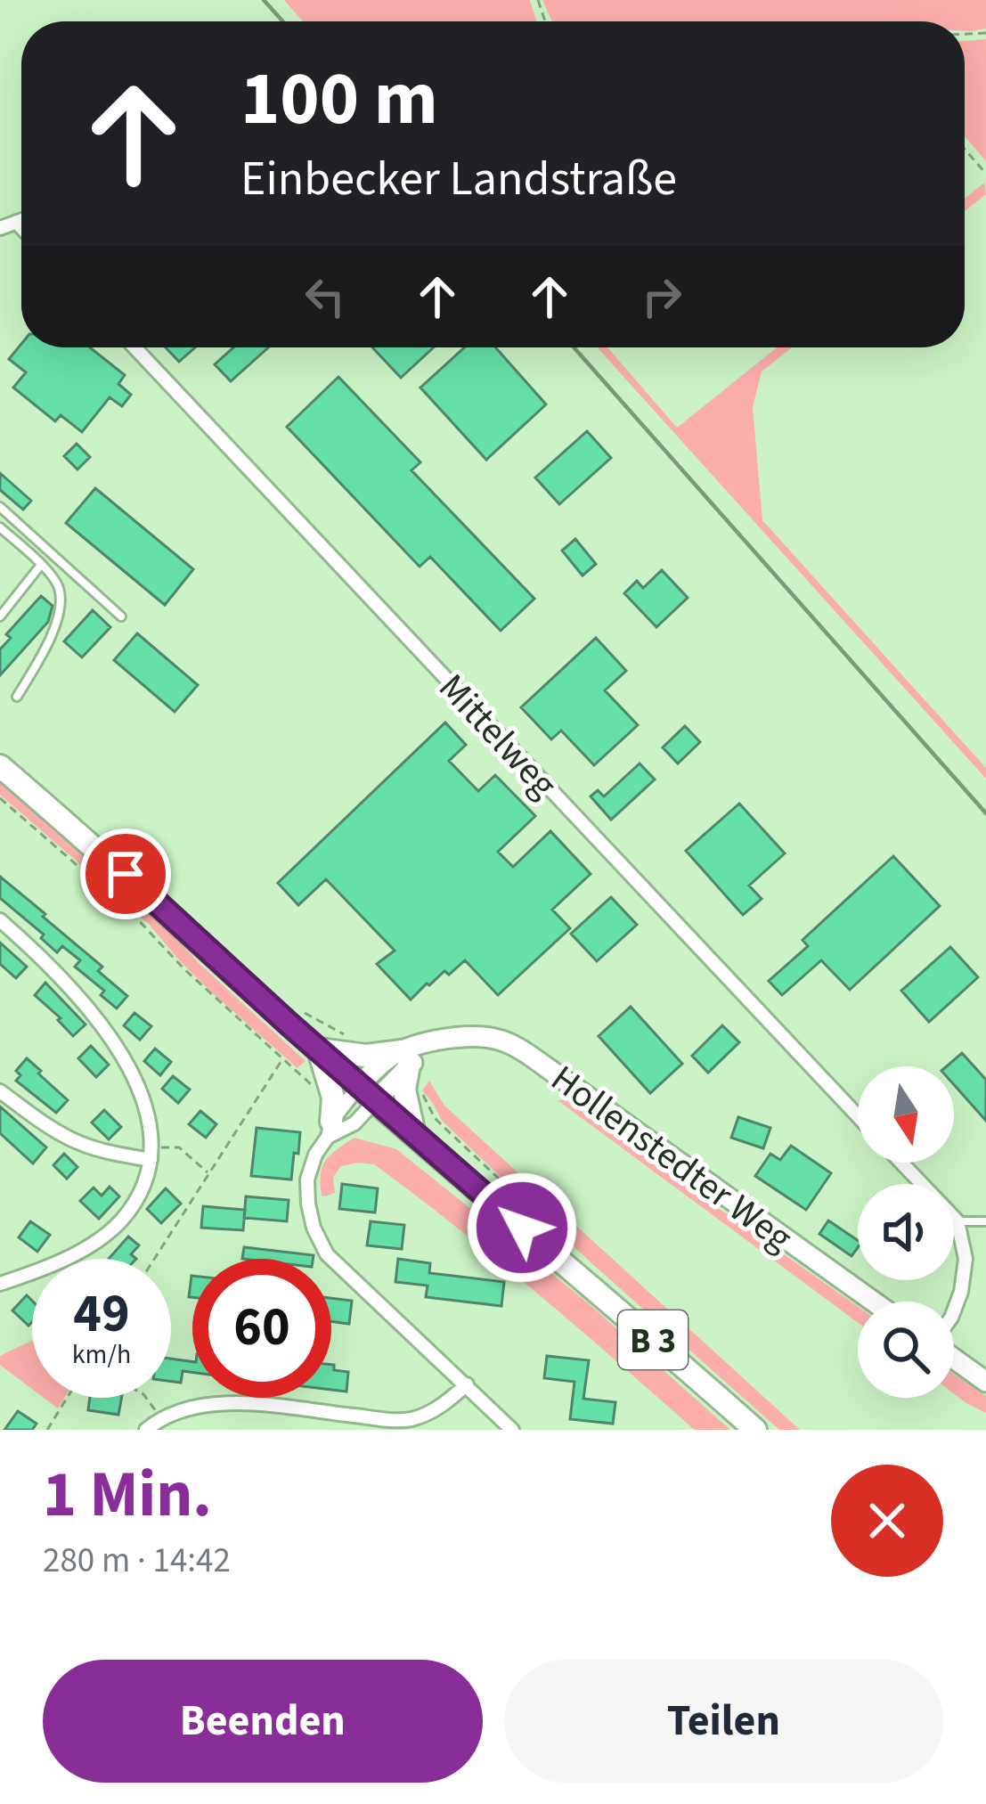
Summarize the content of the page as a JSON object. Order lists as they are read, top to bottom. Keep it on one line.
{"streets":{"main road":["Hollenstedter Weg","B 3"],"street":["Mittelweg"]},"north":"bottom","page":{"turn":["100 m","Einbecker Landstraße"],"speed":"49 km/h","limit":"60","heading":["1 Min.","280 m · 14:42"],"buttons":["Beenden","Teilen"]}}
